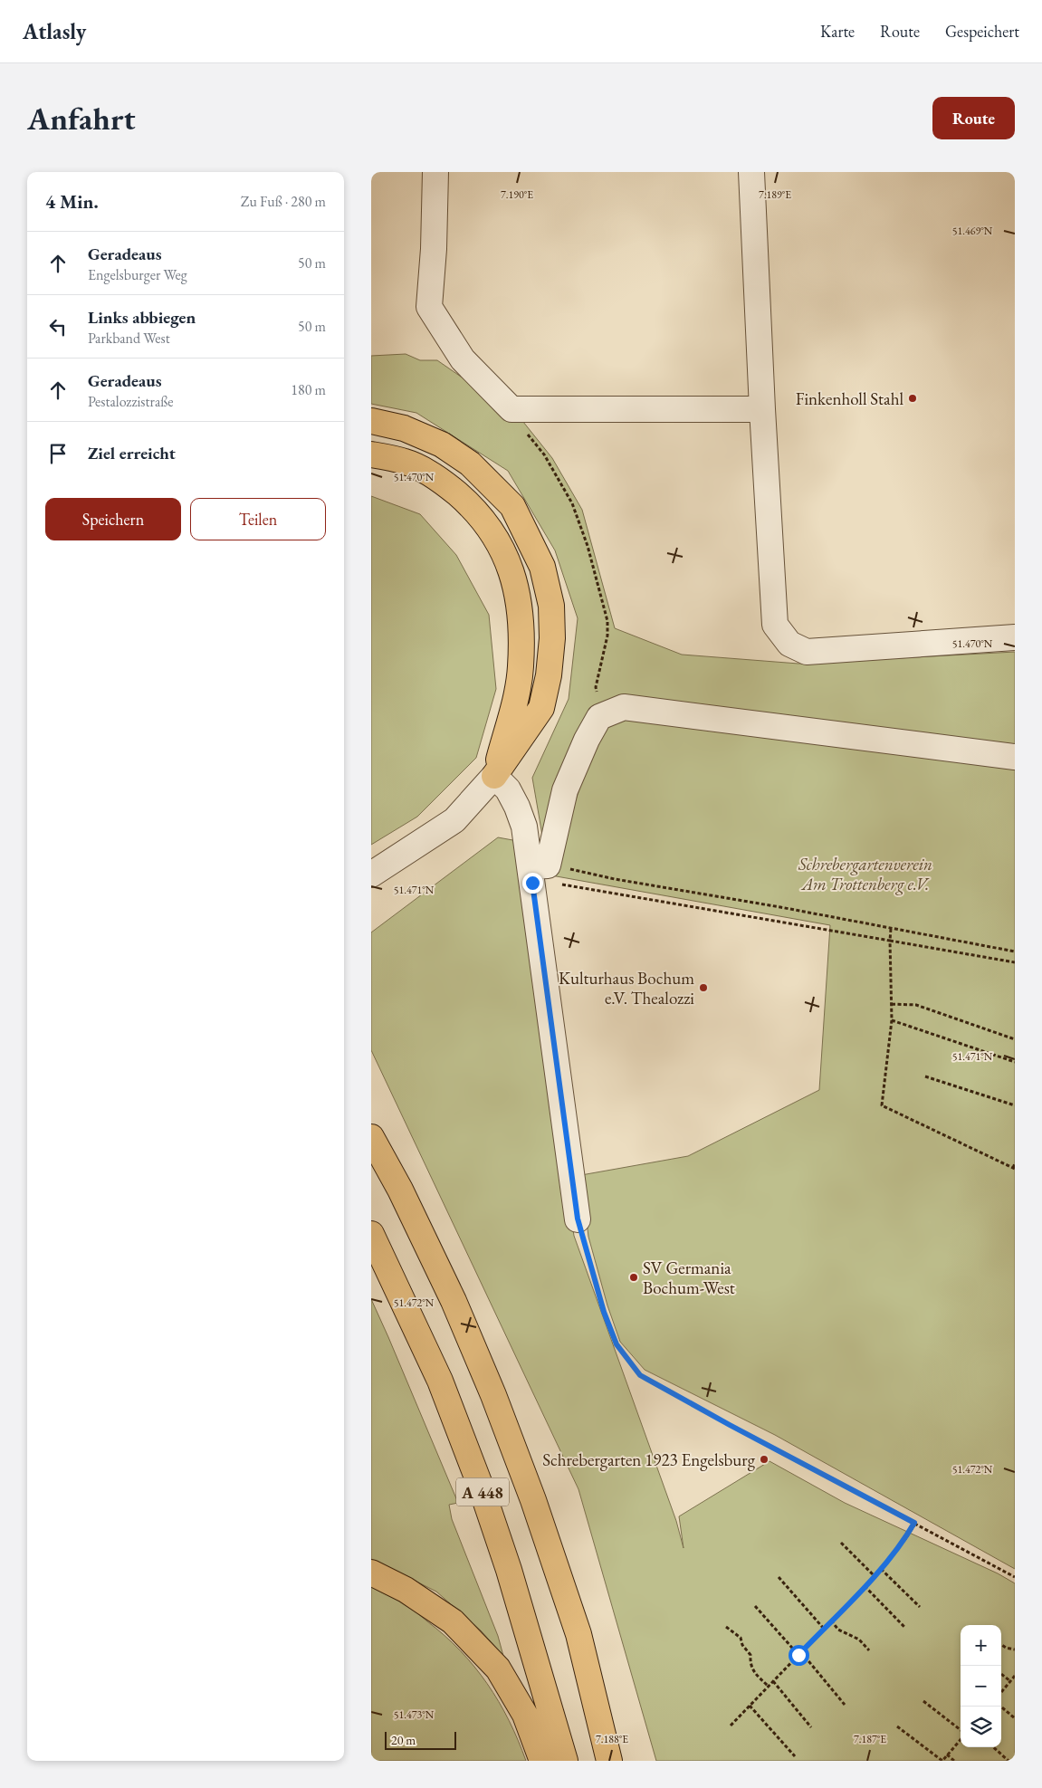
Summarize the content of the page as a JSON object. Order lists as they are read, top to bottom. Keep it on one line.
{"streets":{"highway":["A 448"]},"parks":["Schrebergartenverein Am Trottenberg e.V."],"places":["Finkenholl Stahl","Kulturhaus Bochum e.V. Thealozzi","SV Germania Bochum-West","Schrebergarten 1923 Engelsburg"],"scale_bar":"20 m","page":{"header":"Atlasly","nav":["Karte","Route","Gespeichert"],"buttons":["Route",["Speichern","Teilen"]],"title":"Anfahrt","heading":["4 Min.","Zu Fuß · 280 m"],"list":[["Geradeaus","Engelsburger Weg","50 m"],["Links abbiegen","Parkband West","50 m"],["Geradeaus","Pestalozzistraße","180 m"],"Ziel erreicht"],"map_buttons":["+","−"],"scale":"20 m"},"coordinates":["7.190°E","7.189°E","51.469°N","51.470°N","51.471°N","51.472°N","51.473°N","7.188°E","7.187°E"]}
